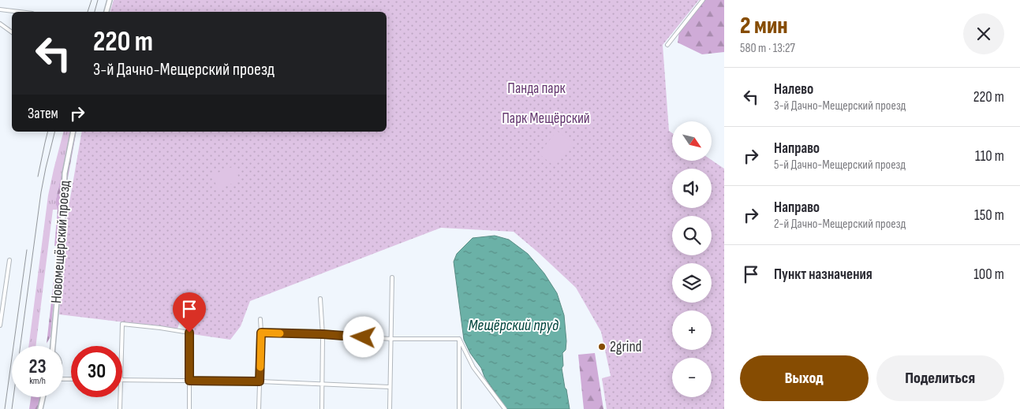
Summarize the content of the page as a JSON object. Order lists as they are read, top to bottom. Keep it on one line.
{"streets":{"street":["Новомещёрский проезд"]},"water":["Мещёрский пруд"],"parks":["Панда парк","Парк Мещёрский"],"places":["2grind"],"north":"bottom right","page":{"heading":["2 мин","580 m · 13:27"],"turn":["220 m","3-й Дачно-Мещерский проезд"],"list":[{"name":"Налево","note":"3-й Дачно-Мещерский проезд","value":"220 m"},{"name":"Направо","note":"5-й Дачно-Мещерский проезд","value":"110 m"},{"name":"Направо","note":"2-й Дачно-Мещерский проезд","value":"150 m"},{"name":"Пункт назначения","value":"100 m"}],"then":"Затем","map_buttons":["+","−"],"speed":"23 km/h","limit":"30","buttons":["Выход","Поделиться"]}}
